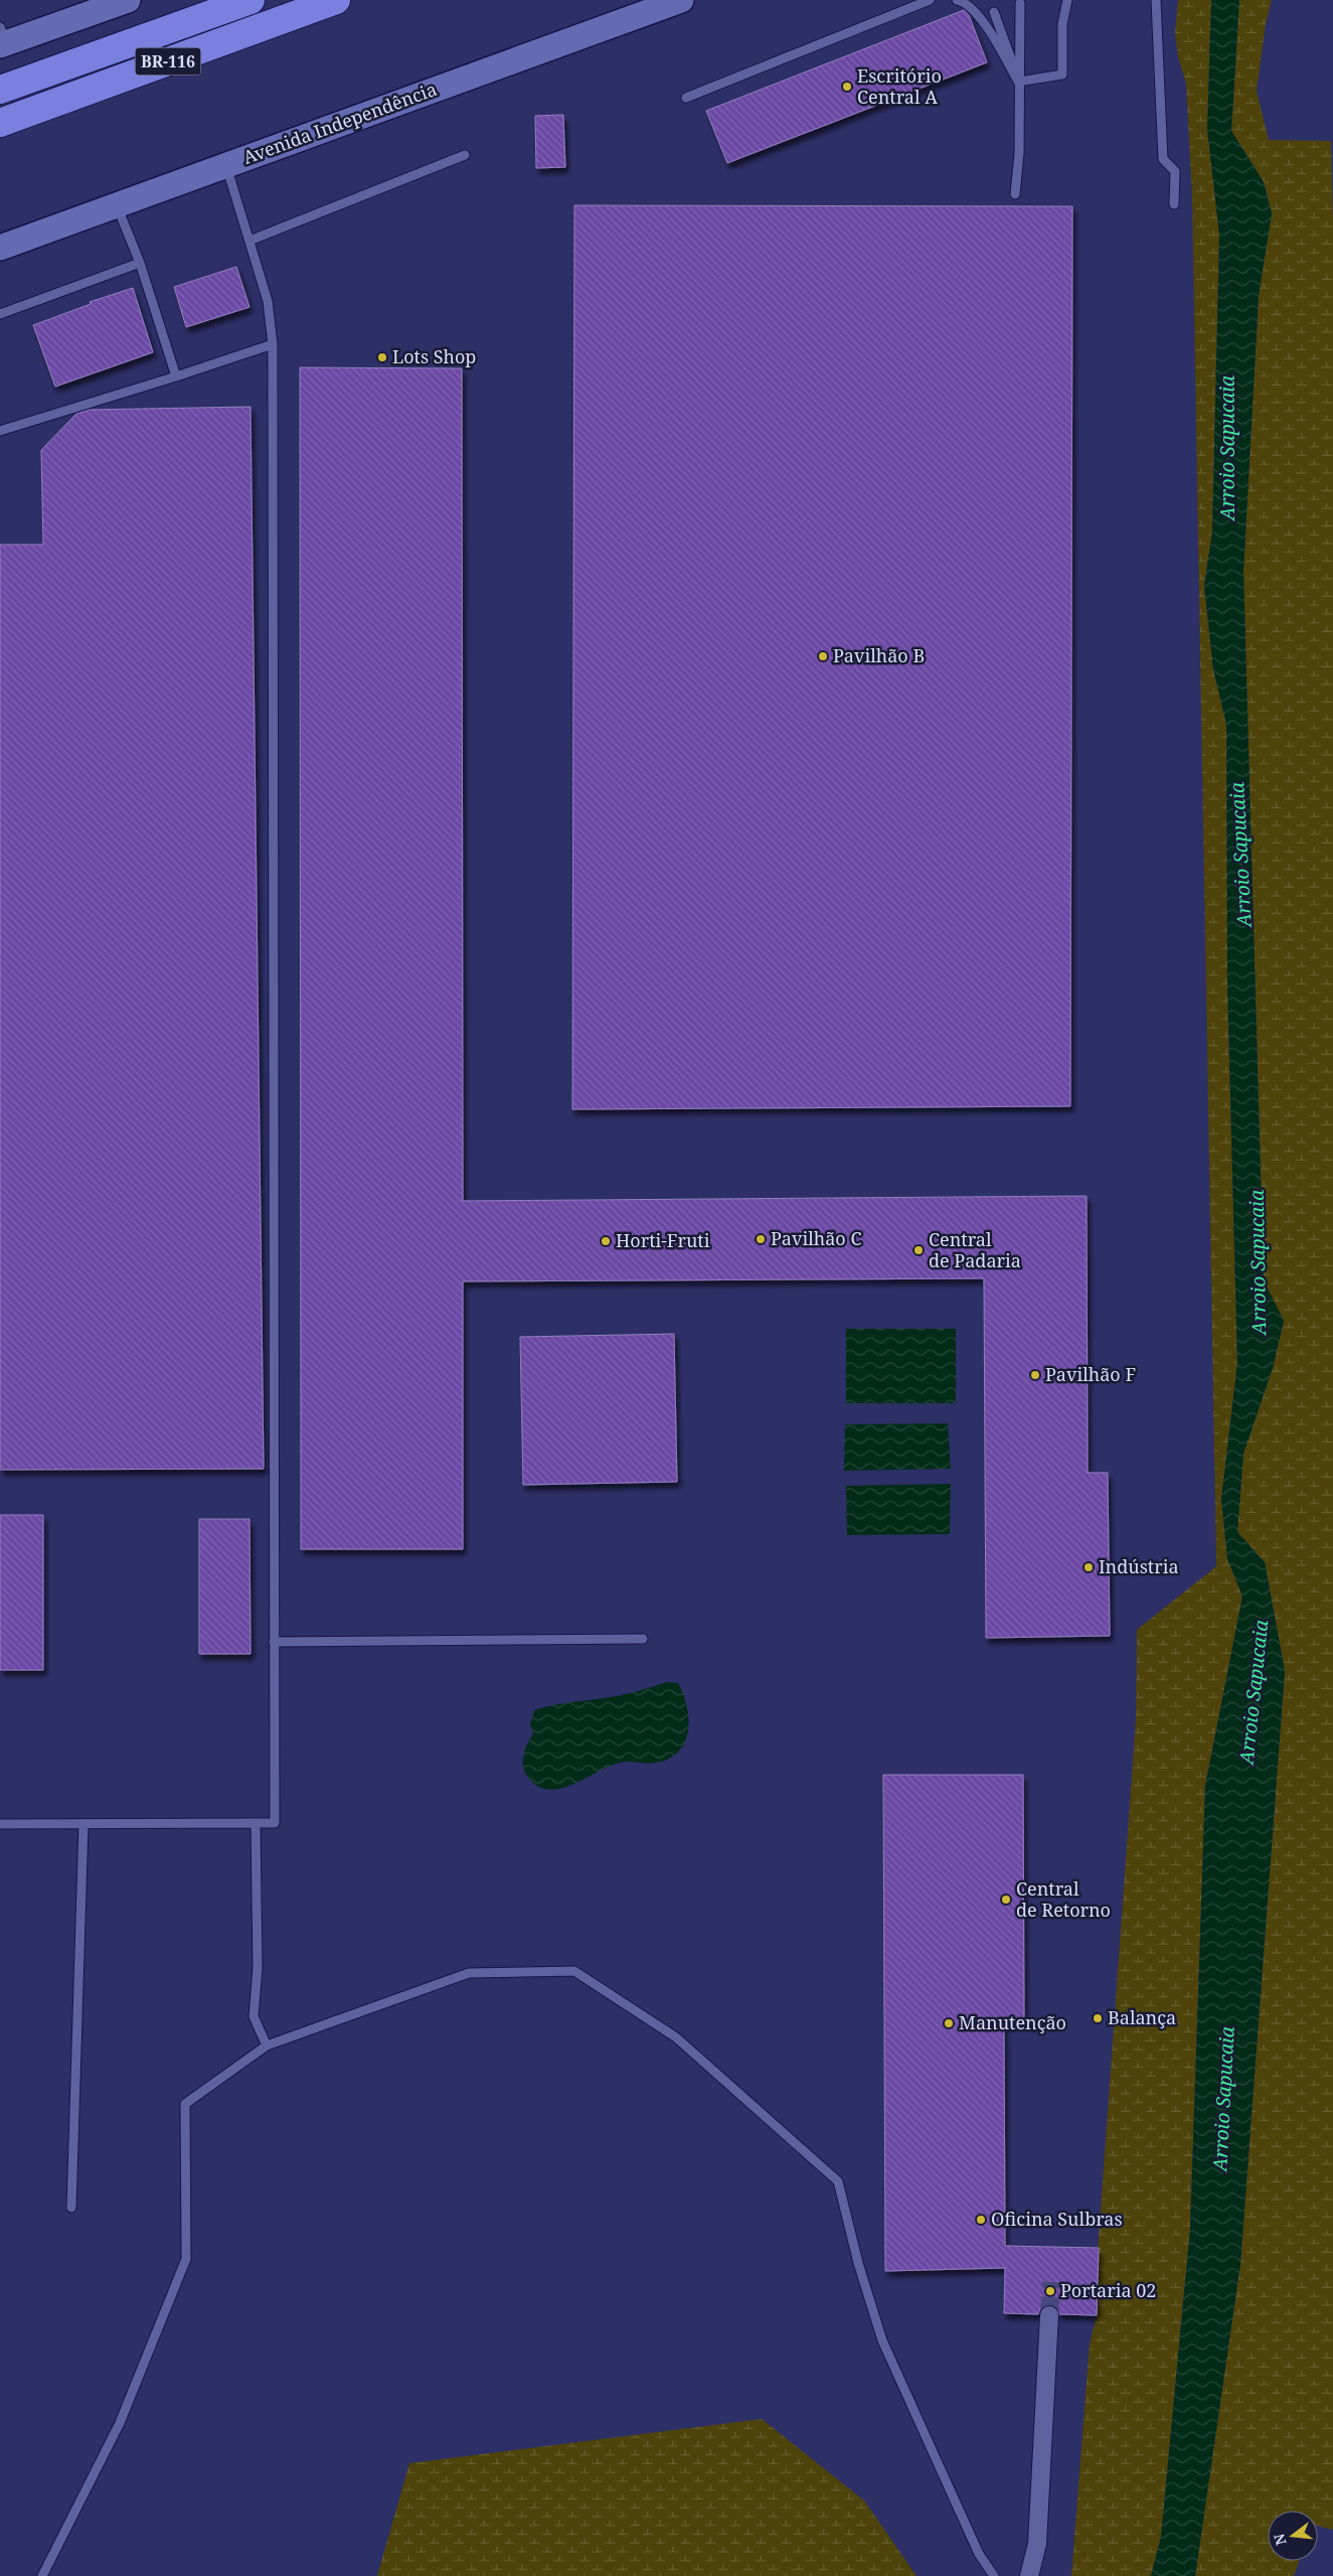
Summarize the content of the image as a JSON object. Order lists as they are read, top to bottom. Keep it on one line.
{"streets":{"highway":["BR-116"],"main road":["Avenida Independência"]},"water":["Arroio Sapucaia"],"places":["Escritório Central A","Lots Shop","Pavilhão B","Pavilhão C","Horti-Fruti","Central de Padaria","Pavilhão F","Indústria","Central de Retorno","Balança","Manutenção","Oficina Sulbras","Portaria 02"],"north":"left"}
